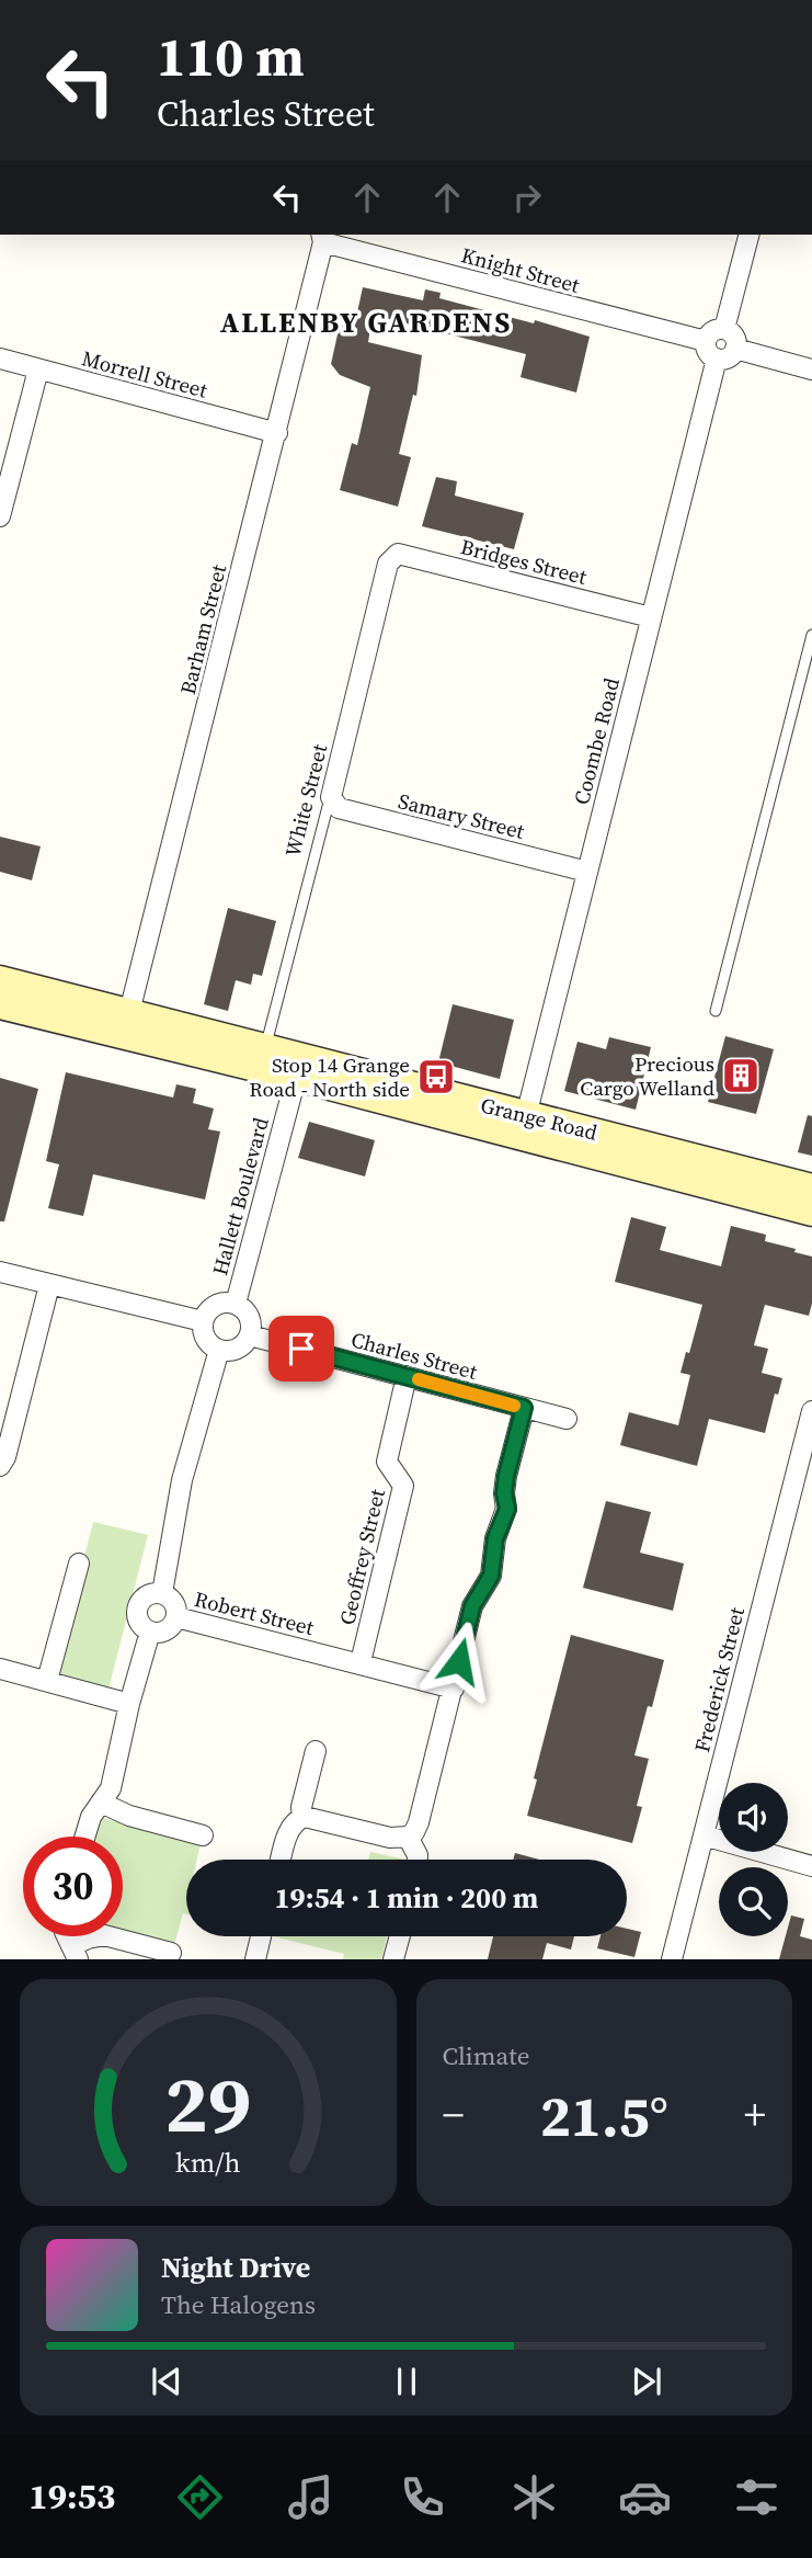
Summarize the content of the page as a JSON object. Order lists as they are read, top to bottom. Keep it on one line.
{"streets":{"main road":["Grange Road"],"street":["Knight Street","Morrell Street","Bridges Street","Barham Street","Coombe Road","White Street","Samary Street","Hallett Boulevard","Charles Street","Geoffrey Street","Robert Street","Frederick Street"]},"crossings":[["Knight Street","Barham Street"],["Knight Street","Coombe Road"],["Morrell Street","Barham Street"],["Bridges Street","Coombe Road"],["Bridges Street","White Street"],["Barham Street","Grange Road"],["Coombe Road","Samary Street"],["Coombe Road","Grange Road"],["White Street","Samary Street"],["White Street","Grange Road"],["Grange Road","Hallett Boulevard"],["Hallett Boulevard","Charles Street"],["Charles Street","Geoffrey Street"],["Geoffrey Street","Robert Street"]],"districts":["ALLENBY GARDENS"],"places":{"building":["Precious Cargo Welland"],"bus stop":["Stop 14 Grange Road - North side"]},"page":{"turn":["110 m","Charles Street"],"limit":"30","trip":"19:54 · 1 min · 200 m","tile":"Climate","heat":["−","21.5°","+"],"song":["Night Drive","The Halogens"],"tabs":"19:53","gauge":["29","km/h"]}}
